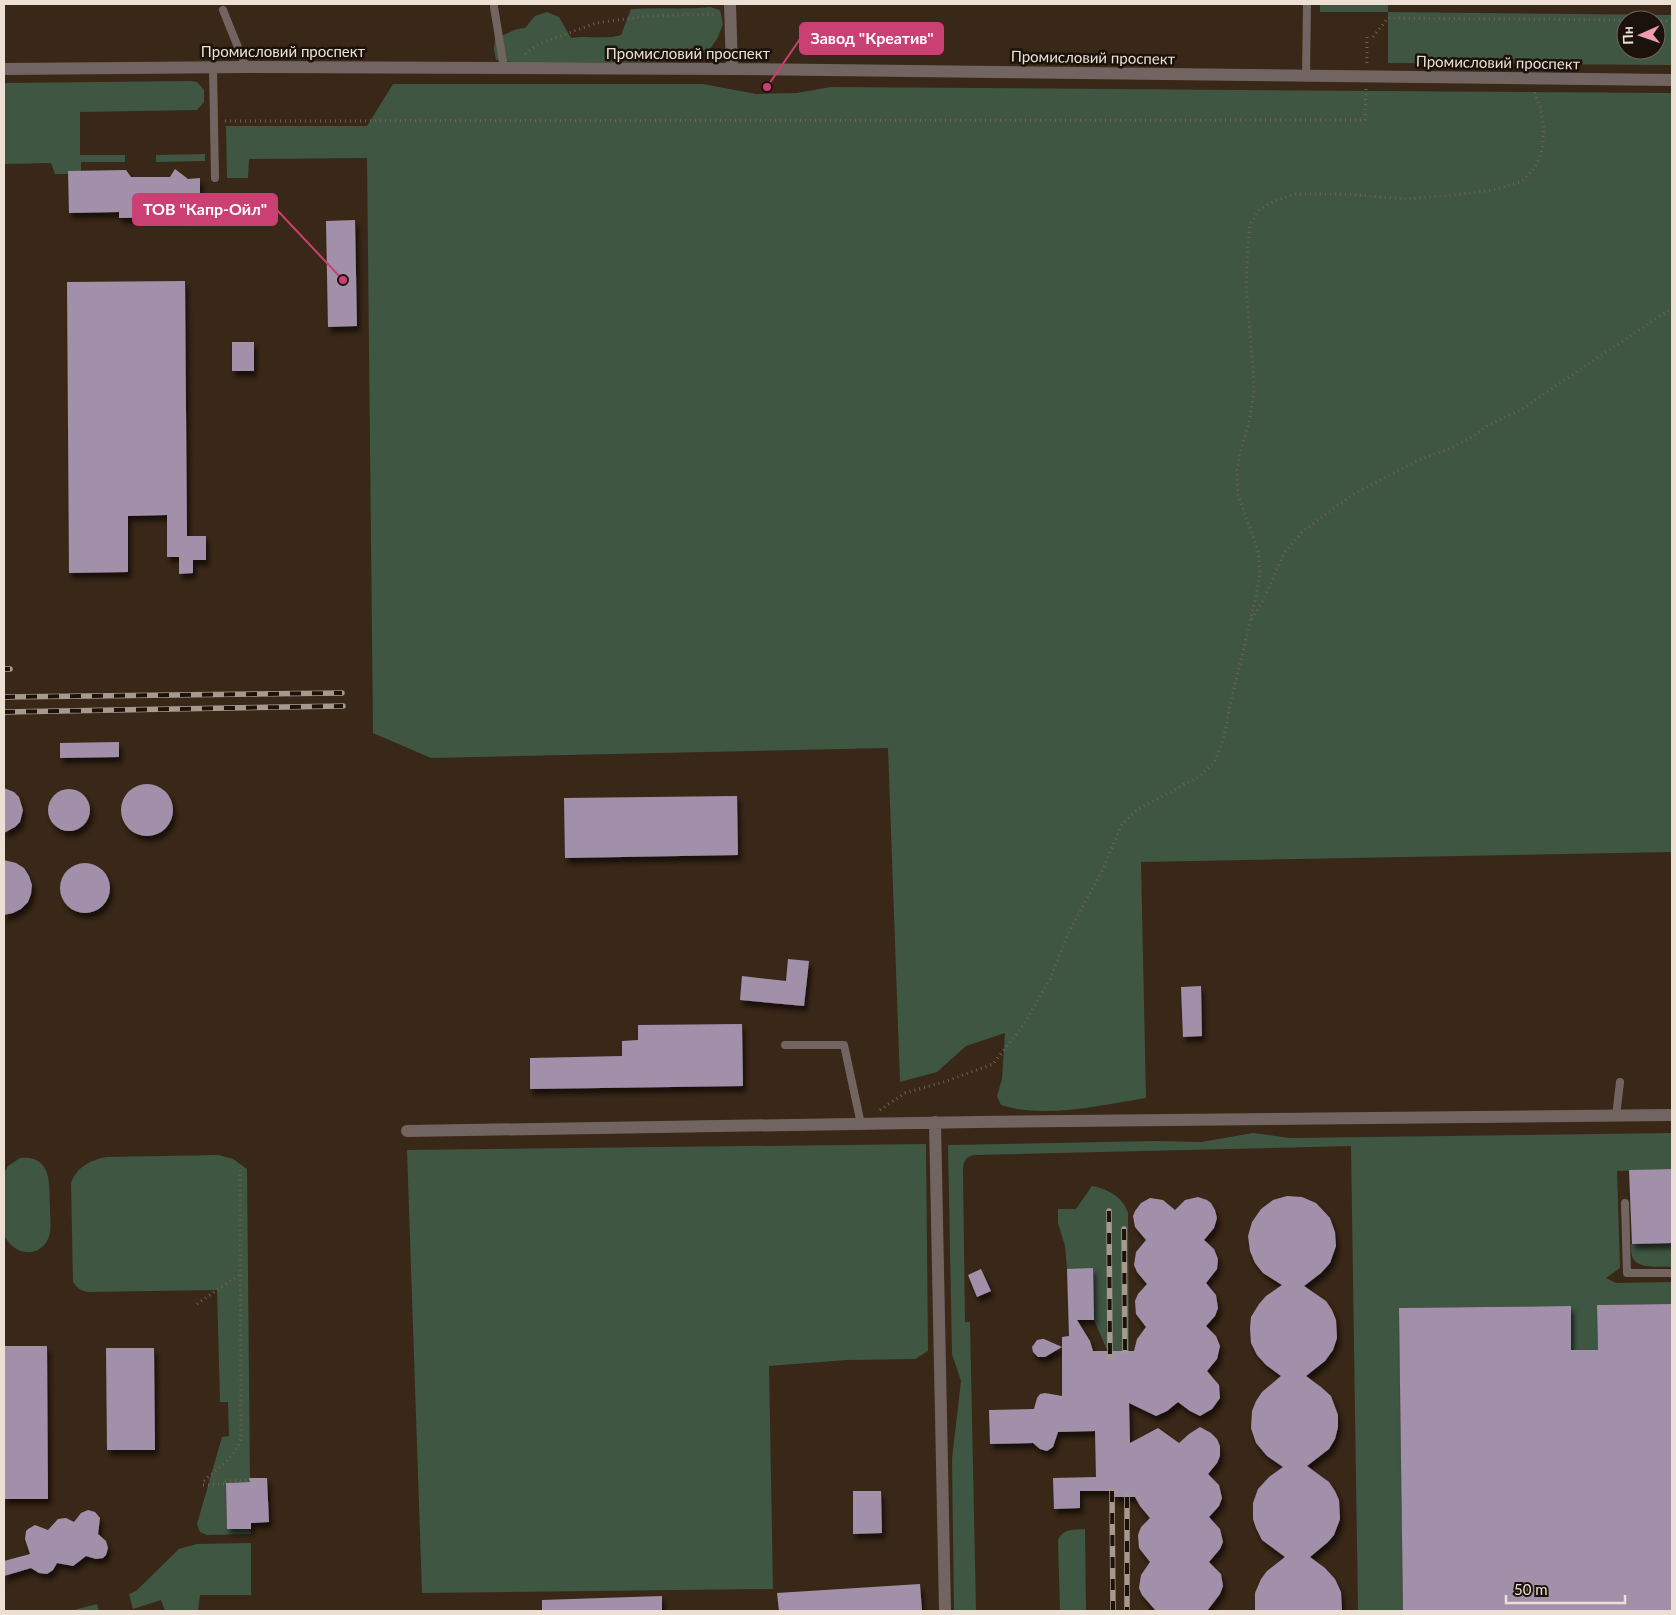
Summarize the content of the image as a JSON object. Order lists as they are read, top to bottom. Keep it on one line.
{"streets":{"street":["Промисловий проспект"]},"places":["Завод \"Креатив\"","ТОВ \"Капр-Ойл\""],"scale_bar":"50 m","north":"left"}
